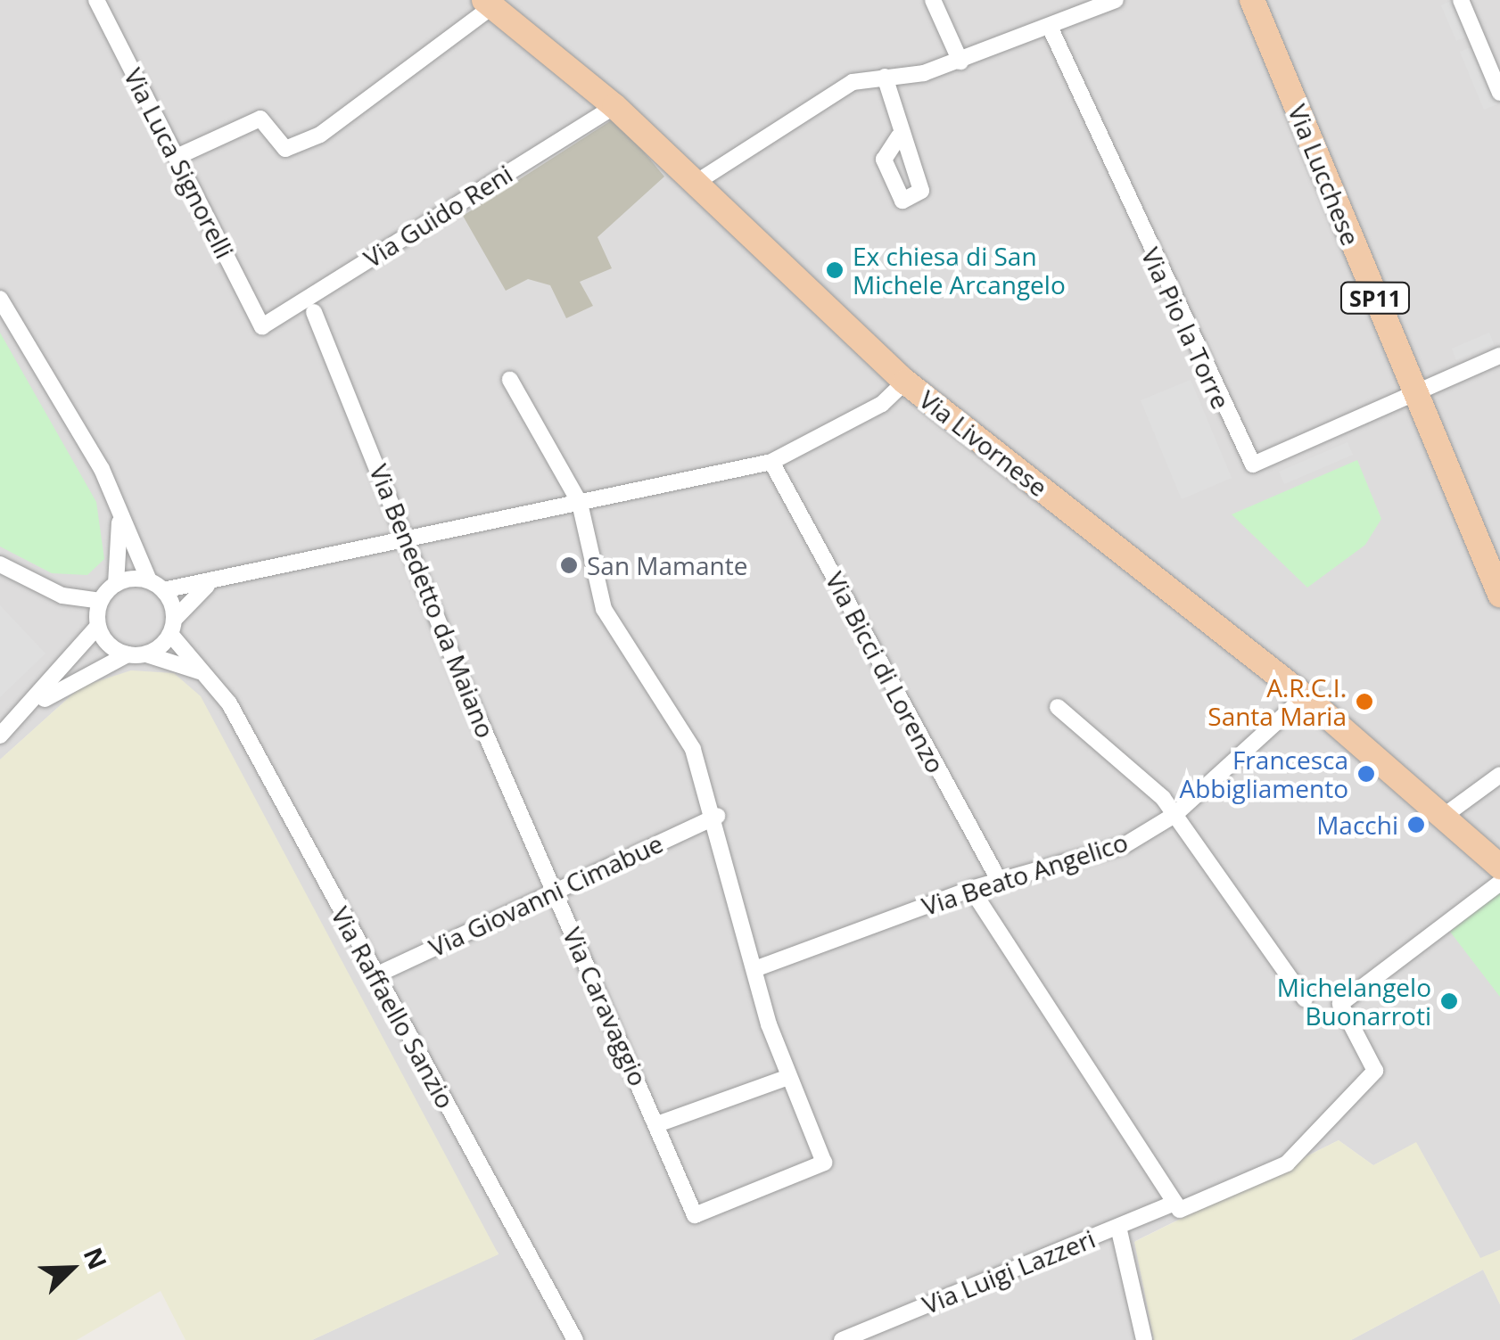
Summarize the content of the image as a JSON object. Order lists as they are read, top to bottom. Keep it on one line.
{"streets":{"main road":["Via Lucchese","SP11","Via Livornese"],"street":["Via Luca Signorelli","Via Guido Reni","Via Pio la Torre","Via Benedetto da Maiano","Via Bicci di Lorenzo","Via Beato Angelico","Via Giovanni Cimabue","Via Caravaggio","Via Raffaello Sanzio","Via Luigi Lazzeri"]},"crossings":[["Via Luca Signorelli","Via Guido Reni"],["Via Lucchese","Via Pio la Torre"],["Via Guido Reni","Via Livornese"],["Via Livornese","Via Beato Angelico"],["Via Benedetto da Maiano","Via Giovanni Cimabue"],["Via Benedetto da Maiano","Via Caravaggio"],["Via Bicci di Lorenzo","Via Beato Angelico"],["Via Giovanni Cimabue","Via Caravaggio"],["Via Giovanni Cimabue","Via Raffaello Sanzio"]],"places":["Ex chiesa di San Michele Arcangelo","San Mamante","A.R.C.I. Santa Maria","Francesca Abbigliamento","Macchi","Michelangelo Buonarroti"],"north":"top right"}
